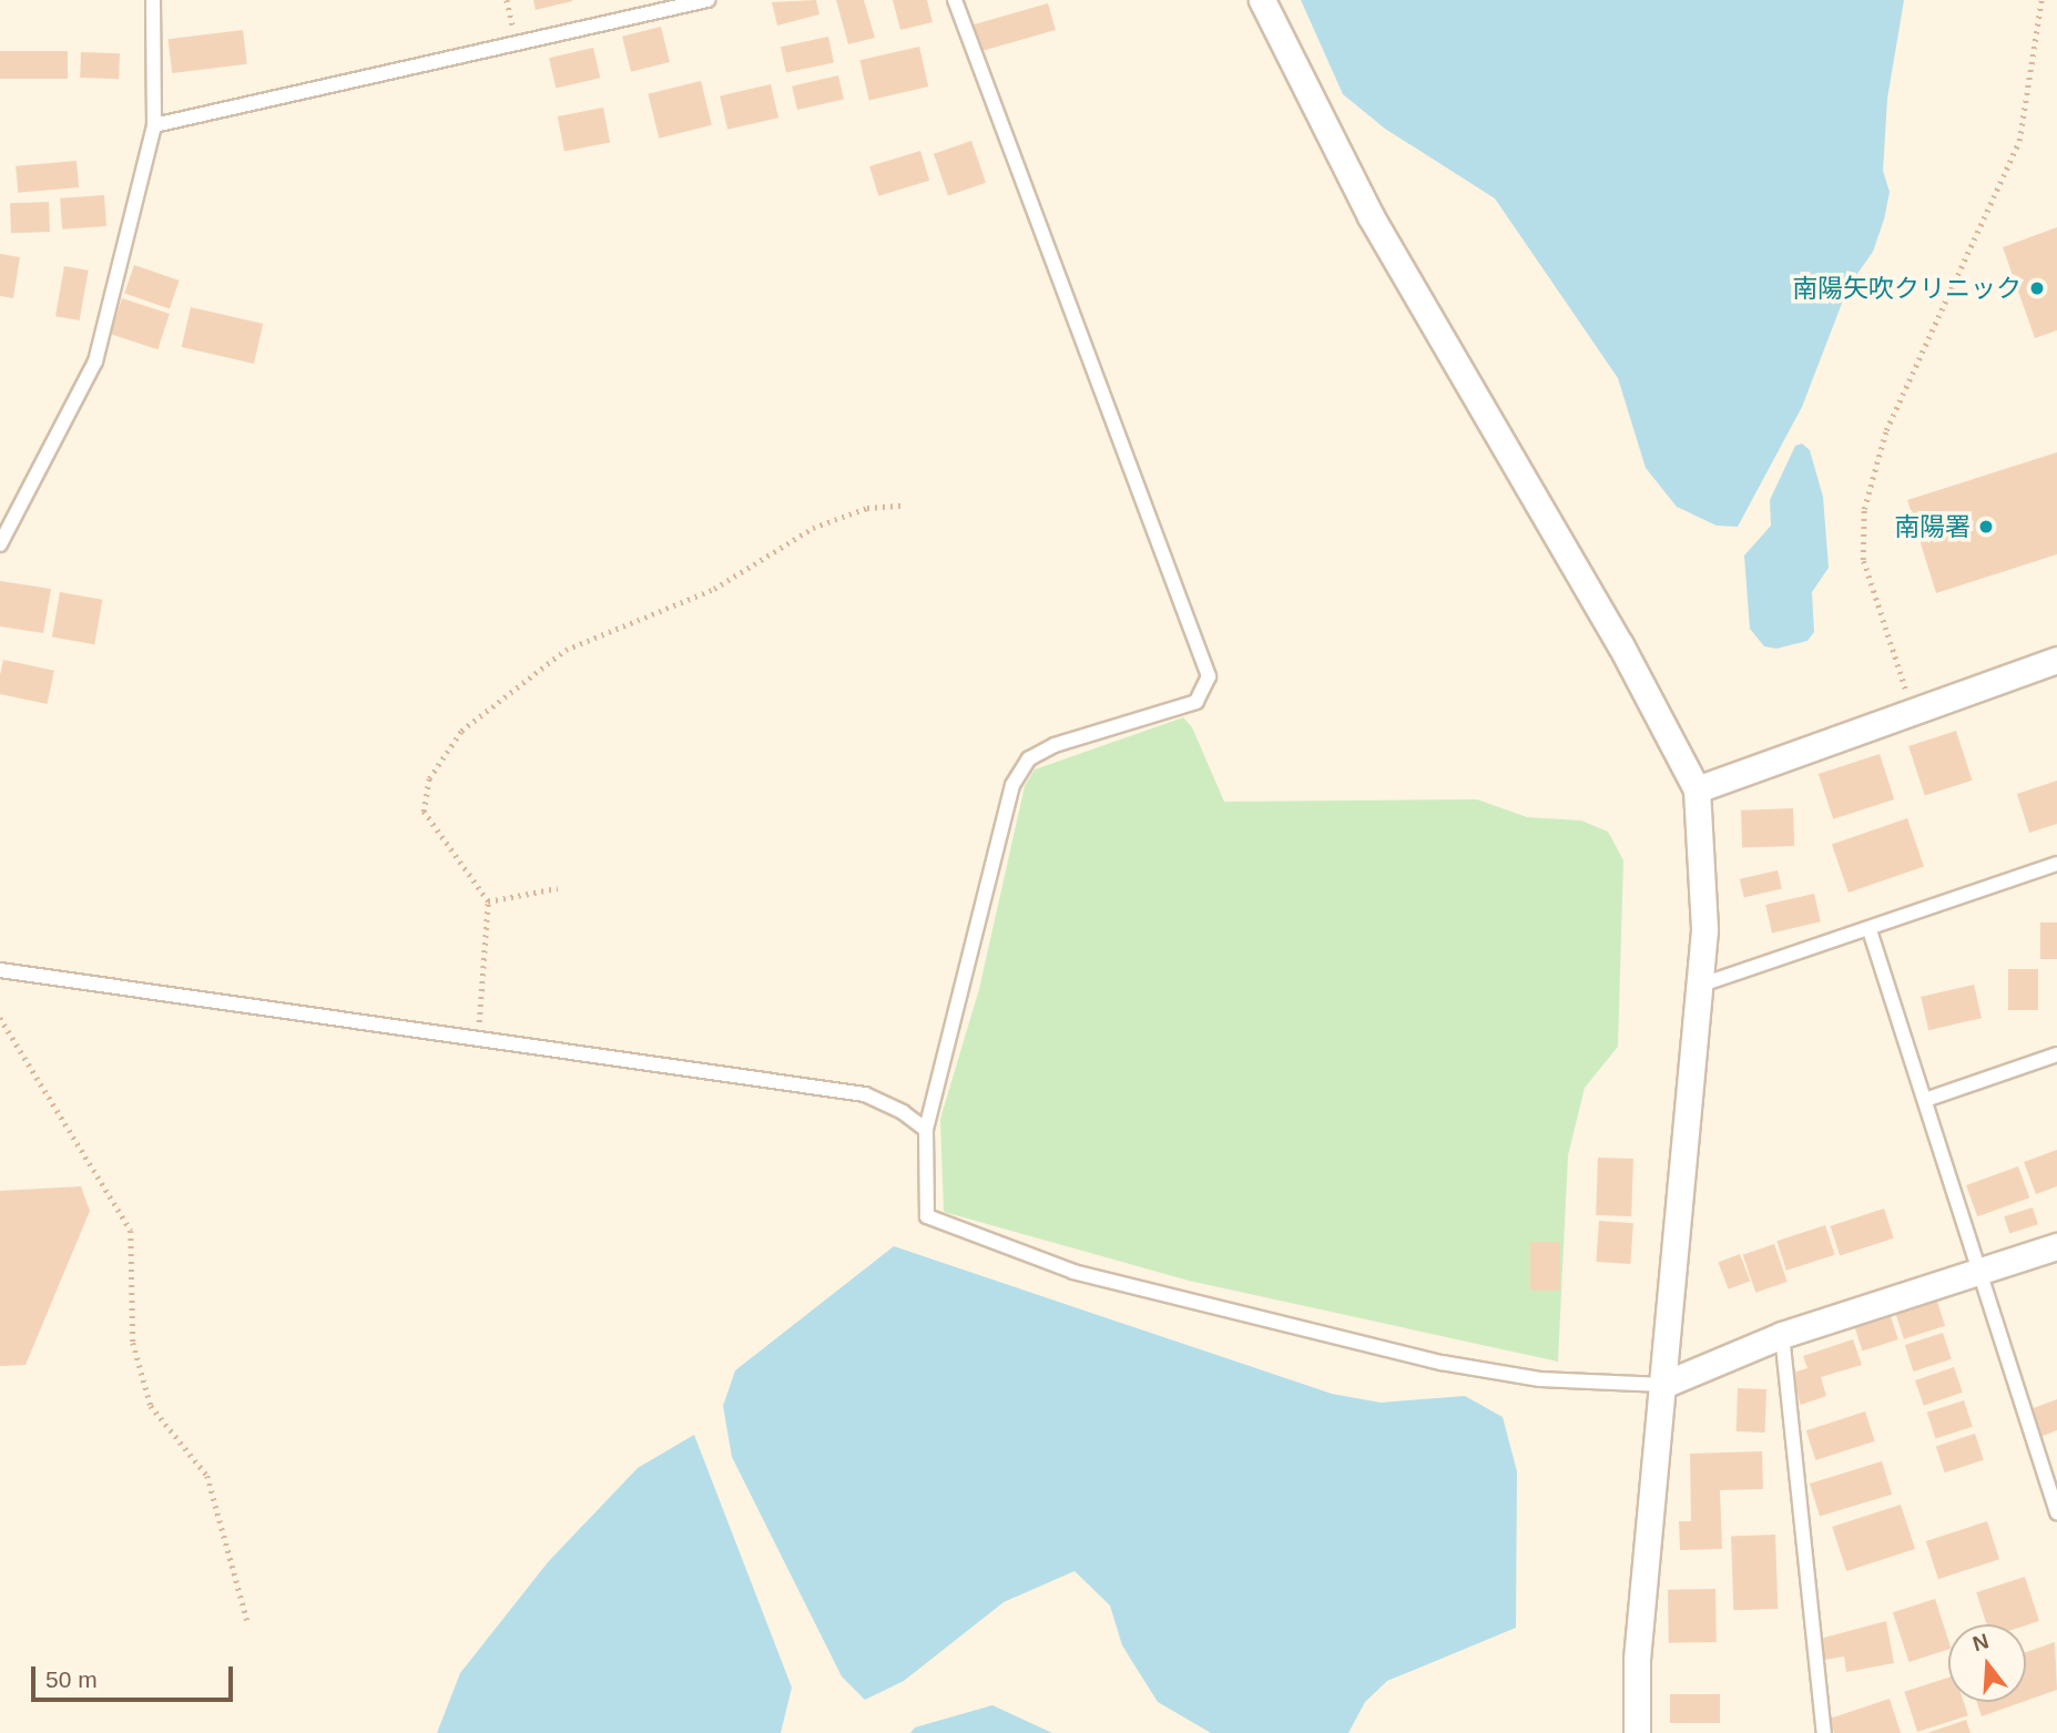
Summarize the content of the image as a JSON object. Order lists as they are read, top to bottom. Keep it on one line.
{"places":["南陽矢吹クリニック","南陽署"],"scale_bar":"50 m","north":"top"}
